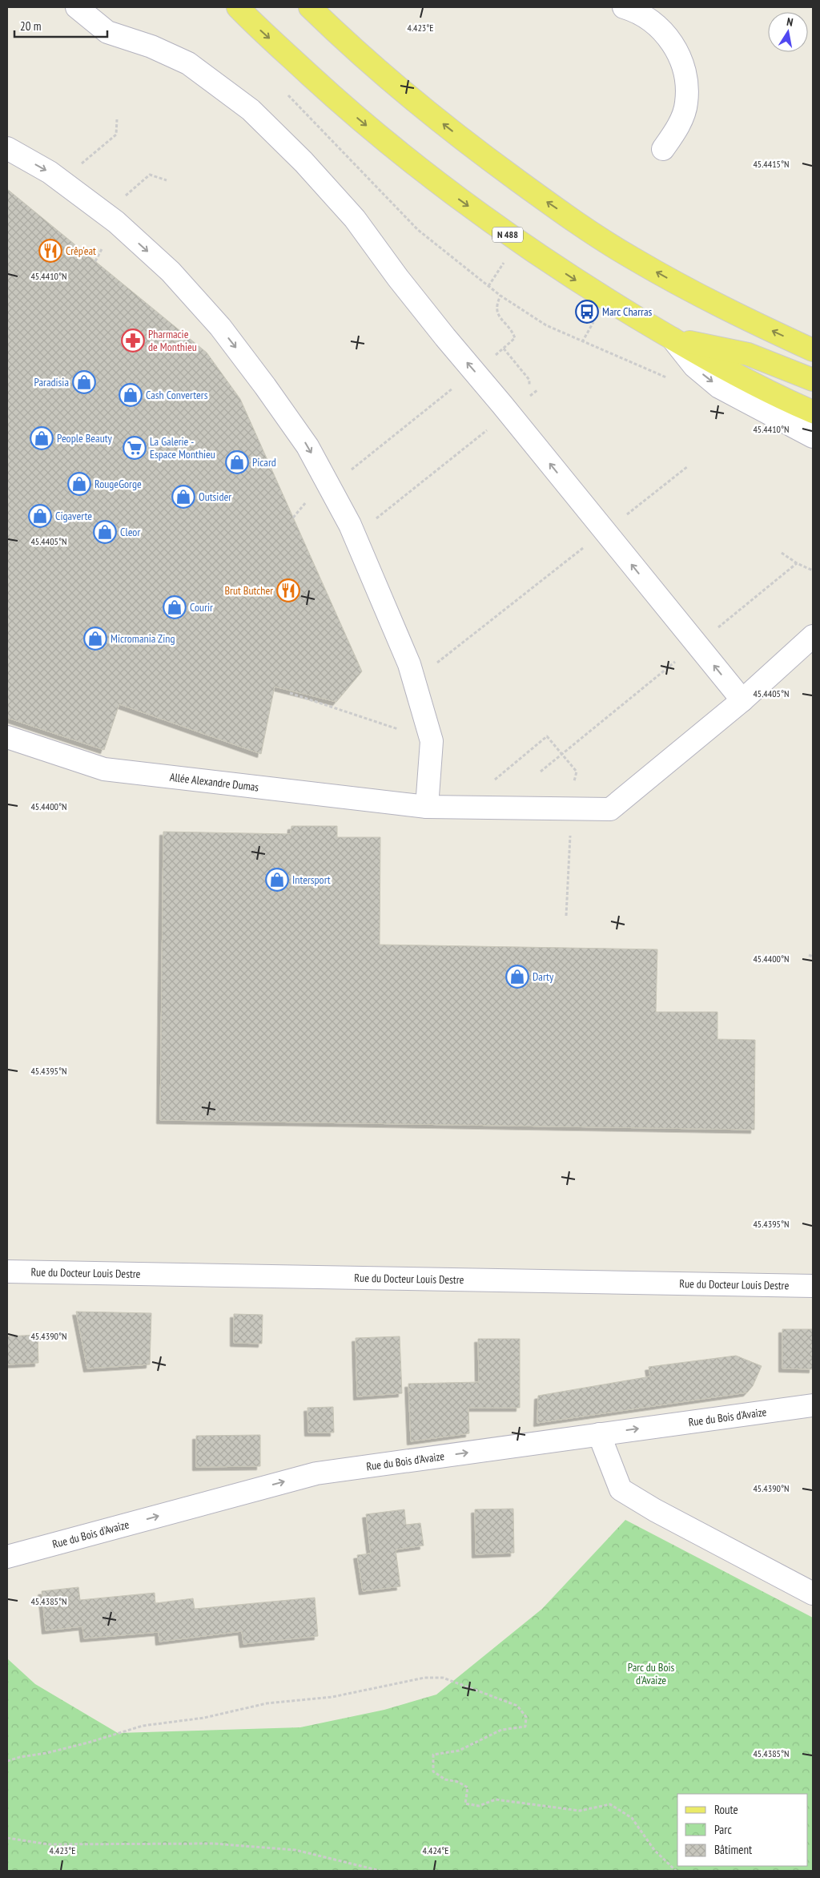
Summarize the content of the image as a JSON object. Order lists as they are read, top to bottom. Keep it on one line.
{"streets":{"main road":["N 488"],"street":["Allée Alexandre Dumas","Rue du Docteur Louis Destre","Rue du Bois d'Avaize"]},"one_way":["Rue du Bois d'Avaize"],"parks":["Parc du Bois d'Avaize"],"places":{"restaurant":["Crêp'eat","Brut Butcher"],"bus stop":["Marc Charras"],"pharmacy":["Pharmacie de Monthieu"],"shop":["Paradisia","Cash Converters","People Beauty","Picard","RougeGorge","Outsider","Cigaverte","Cleor","Courir","Micromania Zing","Intersport","Darty"],"supermarket":["La Galerie - Espace Monthieu"]},"legend":["Route","Parc","Bâtiment"],"scale_bar":"20 m","north":"top","coordinates":["4.423°E","45.4415°N","45.4410°N","45.4405°N","45.4400°N","45.4395°N","45.4390°N","45.4385°N","4.424°E"]}
